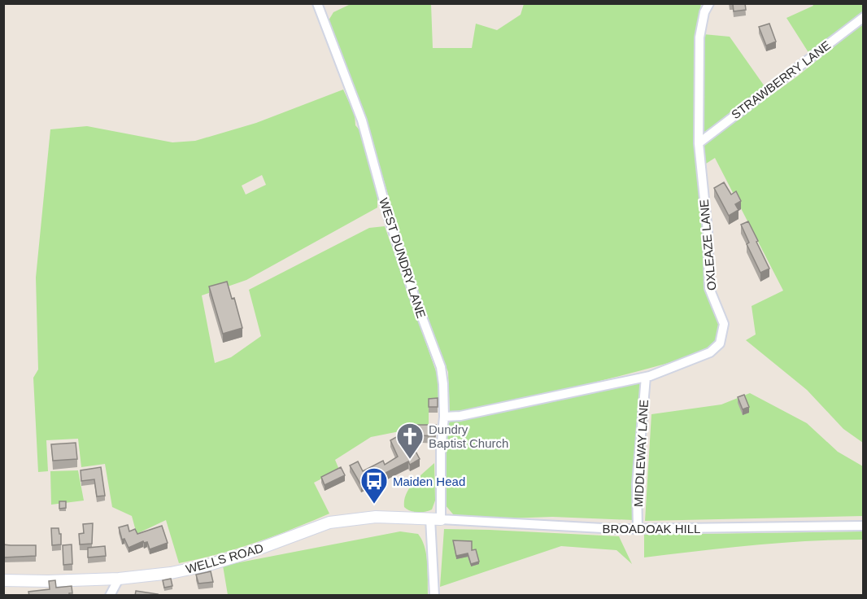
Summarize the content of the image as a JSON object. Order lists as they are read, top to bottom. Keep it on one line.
{"streets":{"street":["STRAWBERRY LANE","OXLEAZE LANE","WEST DUNDRY LANE","MIDDLEWAY LANE","BROADOAK HILL","WELLS ROAD"]},"crossings":[["STRAWBERRY LANE","OXLEAZE LANE"],["OXLEAZE LANE","WEST DUNDRY LANE"],["OXLEAZE LANE","MIDDLEWAY LANE"],["WEST DUNDRY LANE","BROADOAK HILL"],["WEST DUNDRY LANE","WELLS ROAD"],["MIDDLEWAY LANE","BROADOAK HILL"],["BROADOAK HILL","WELLS ROAD"]],"places":{"church":["Dundry Baptist Church"],"bus stop":["Maiden Head"]}}
